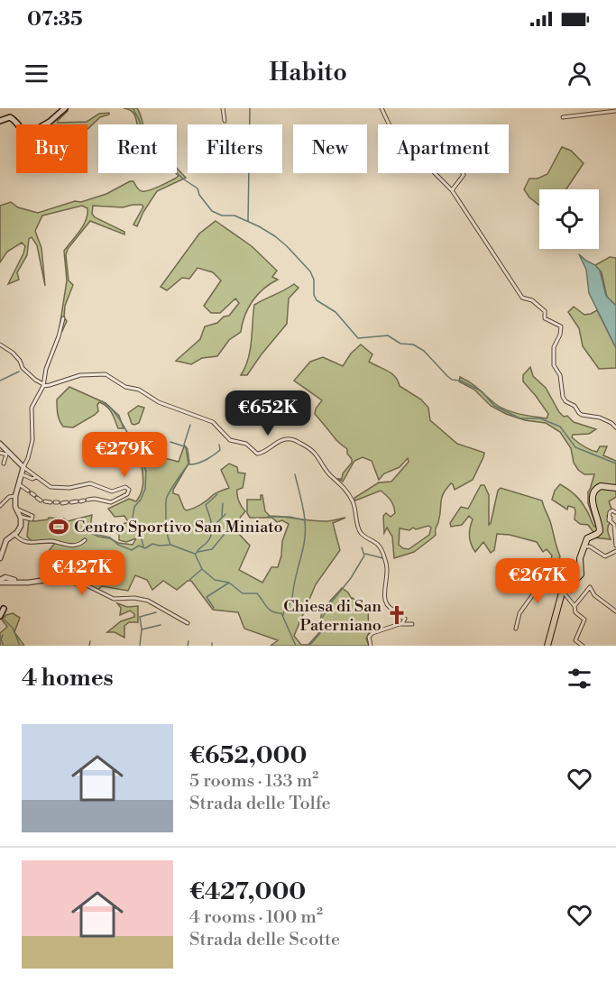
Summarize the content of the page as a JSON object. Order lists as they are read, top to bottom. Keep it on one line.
{"places":{"sports":["Centro Sportivo San Miniato"],"church":["Chiesa di San Paterniano"]},"page":{"status":"07:35","header":"Habito","chip":["Buy","Rent","Filters","New","Apartment"],"price":["€652K","€279K","€427K","€267K"],"heading":"4 homes","list":[{"name":"€652,000","note":"5 rooms · 133 m² · Strada delle Tolfe"},{"name":"€427,000","note":"4 rooms · 100 m² · Strada delle Scotte"}]}}
